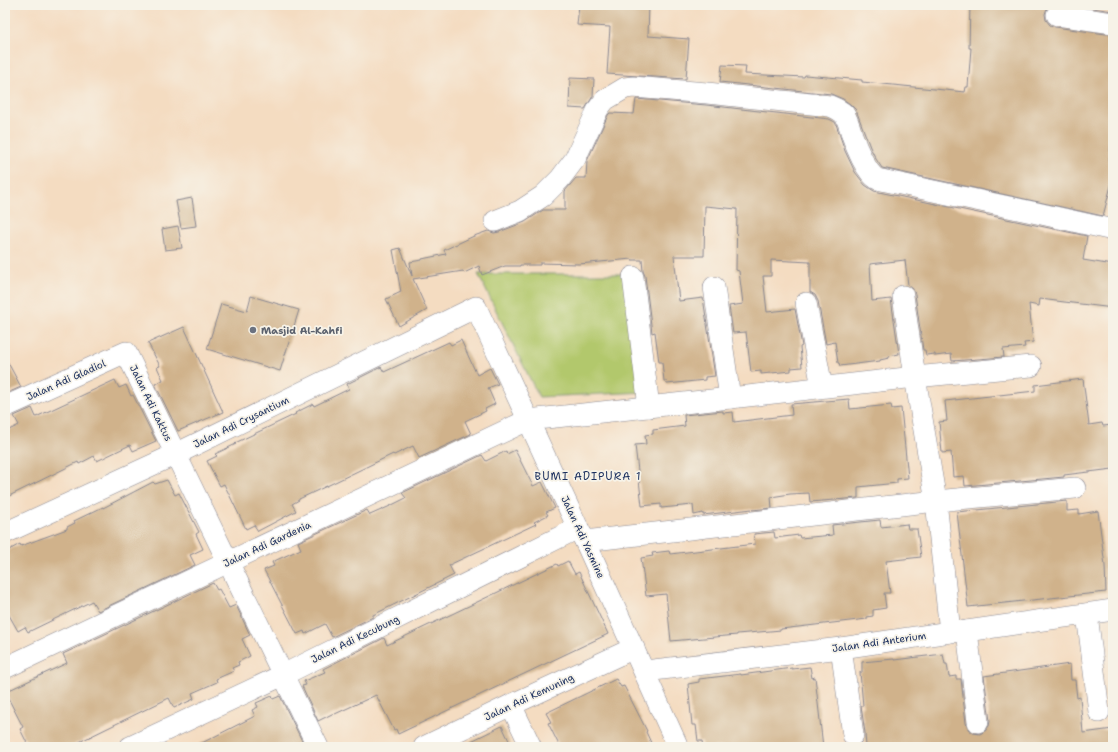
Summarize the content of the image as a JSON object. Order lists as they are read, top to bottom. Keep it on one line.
{"streets":{"street":["Jalan Adi Gladiol","Jalan Adi Kaktus","Jalan Adi Crysantium","Jalan Adi Yasmine","Jalan Adi Gardenia","Jalan Adi Kecubung","Jalan Adi Anterium","Jalan Adi Kemuning"]},"crossings":[["Jalan Adi Gladiol","Jalan Adi Kaktus"],["Jalan Adi Kaktus","Jalan Adi Crysantium"],["Jalan Adi Kaktus","Jalan Adi Gardenia"],["Jalan Adi Kaktus","Jalan Adi Kecubung"],["Jalan Adi Crysantium","Jalan Adi Yasmine"],["Jalan Adi Yasmine","Jalan Adi Gardenia"],["Jalan Adi Yasmine","Jalan Adi Kecubung"],["Jalan Adi Yasmine","Jalan Adi Anterium"],["Jalan Adi Yasmine","Jalan Adi Kemuning"]],"districts":["BUMI ADIPURA 1"],"places":["Masjid Al-Kahfi"]}
